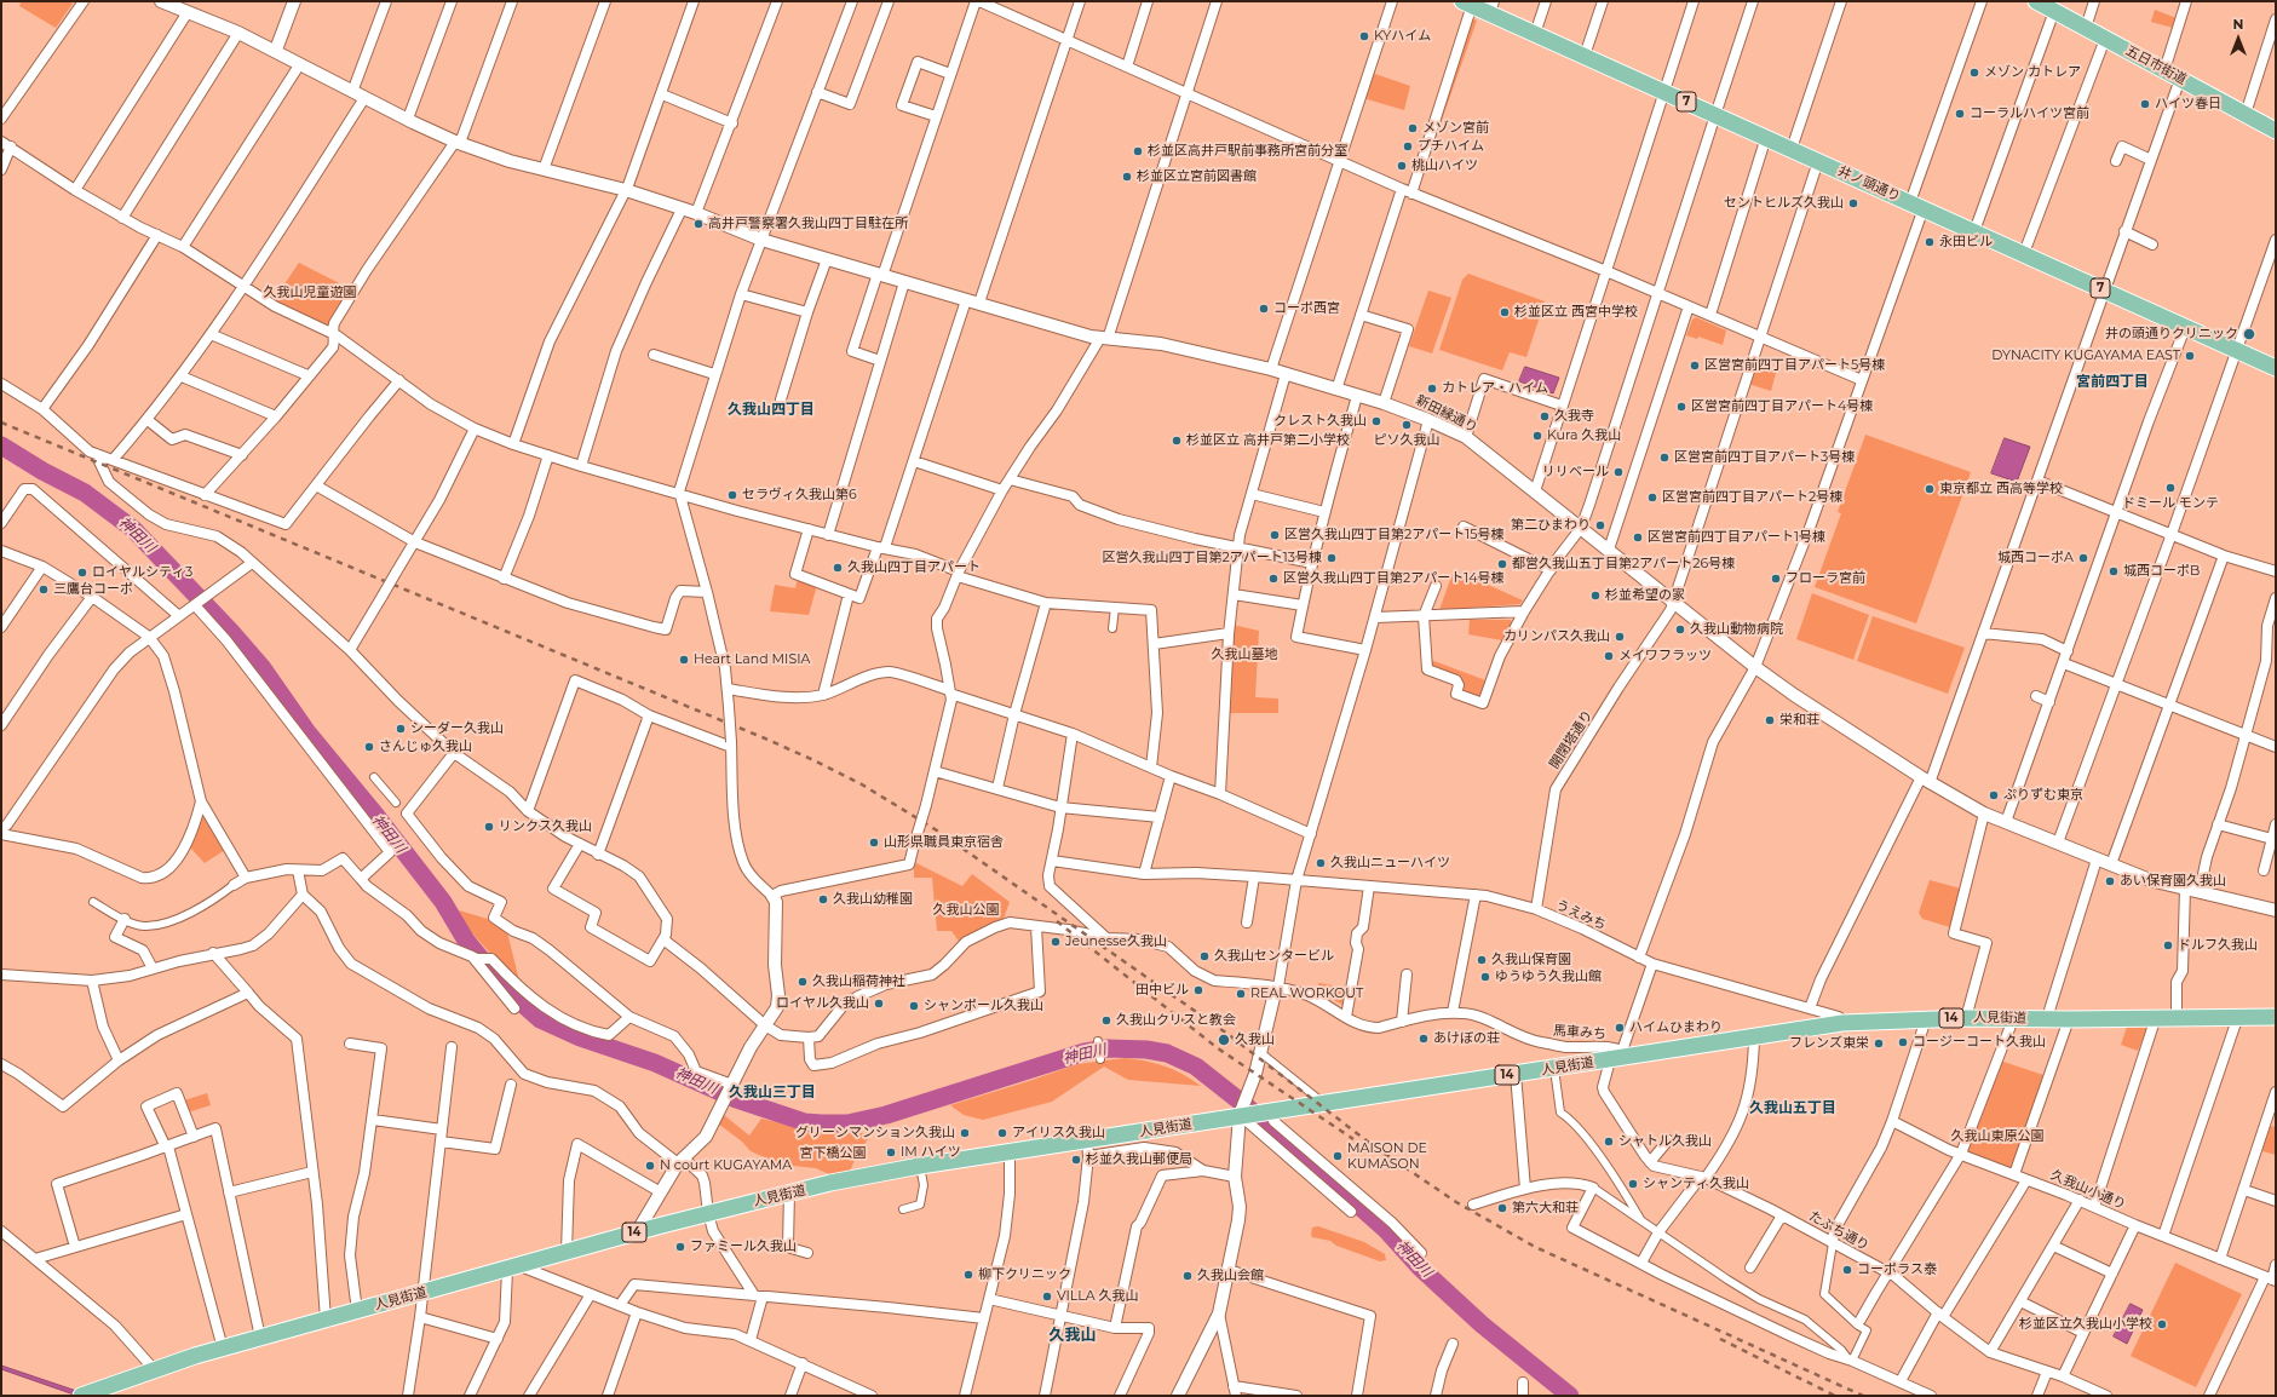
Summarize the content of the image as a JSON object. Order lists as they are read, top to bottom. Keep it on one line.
{"streets":{"main road":["五日市街道","7","井ノ頭通り","14","人見街道"],"street":["新田縁通り","開閉塔通り","うえみち","馬車みち","久我山小通り","たぶち通り"]},"crossings":[["井ノ頭通り","開閉塔通り"],["新田縁通り","開閉塔通り"],["開閉塔通り","うえみち"],["うえみち","人見街道"],["人見街道","馬車みち"]],"districts":["宮前四丁目","久我山四丁目","久我山三丁目","久我山五丁目","久我山"],"water":["神田川"],"parks":["久我山児童遊園","久我山墓地","久我山公園","久我山東原公園","宮下橋公園"],"places":["KYハイム","メゾン カトレア","ハイツ春日","コーラルハイツ宮前","メゾン宮前","プチハイム","杉並区高井戸駅前事務所宮前分室","桃山ハイツ","杉並区立宮前図書館","セントヒルズ久我山","高井戸警察署久我山四丁目駐在所","永田ビル","コーポ西宮","杉並区立 西宮中学校","井の頭通りクリニック","DYNACITY KUGAYAMA EAST","区営宮前四丁目アパート5号棟","カトレア・ハイム","区営宮前四丁目アパート4号棟","久我寺","クレスト久我山","ピソ久我山","Kura 久我山","杉並区立 高井戸第二小学校","区営宮前四丁目アパート3号棟","リリベール","ドミール モンテ","東京都立 西高等学校","セラヴィ久我山第6","区営宮前四丁目アパート2号棟","第二ひまわり","区営久我山四丁目第2アパート15号棟","区営宮前四丁目アパート1号棟","区営久我山四丁目第2アパート13号棟","城西コーポA","都営久我山五丁目第2アパート26号棟","久我山四丁目アパート","城西コーポB","ロイヤルシティ3","区営久我山四丁目第2アパート14号棟","フローラ宮前","三鷹台コーポ","杉並希望の家","久我山動物病院","カリンパス久我山","メイワフラッツ","Heart Land MISIA","栄和荘","シーダー久我山","さんじゅ久我山","ぷりずむ東京","リンクス久我山","山形県職員東京宿舎","久我山ニューハイツ","あい保育園久我山","久我山幼稚園","Jeunesse久我山","ドルフ久我山","久我山センタービル","久我山保育園","ゆうゆう久我山館","久我山稲荷神社","田中ビル","REAL WORKOUT","ロイヤル久我山","シャンポール久我山","久我山クリスと教会","ハイムひまわり","あけぼの荘","久我山","コージーコート久我山","フレンズ東栄","グリーンマンション久我山","アイリス久我山","シャトル久我山","IM ハイツ","MAISON DE KUMASON","杉並久我山郵便局","N court KUGAYAMA","シャンティ久我山","第六大和荘","ファミール久我山","コーポラス泰","柳下クリニック","久我山会館","VILLA 久我山","杉並区立久我山小学校"],"north":"top"}
